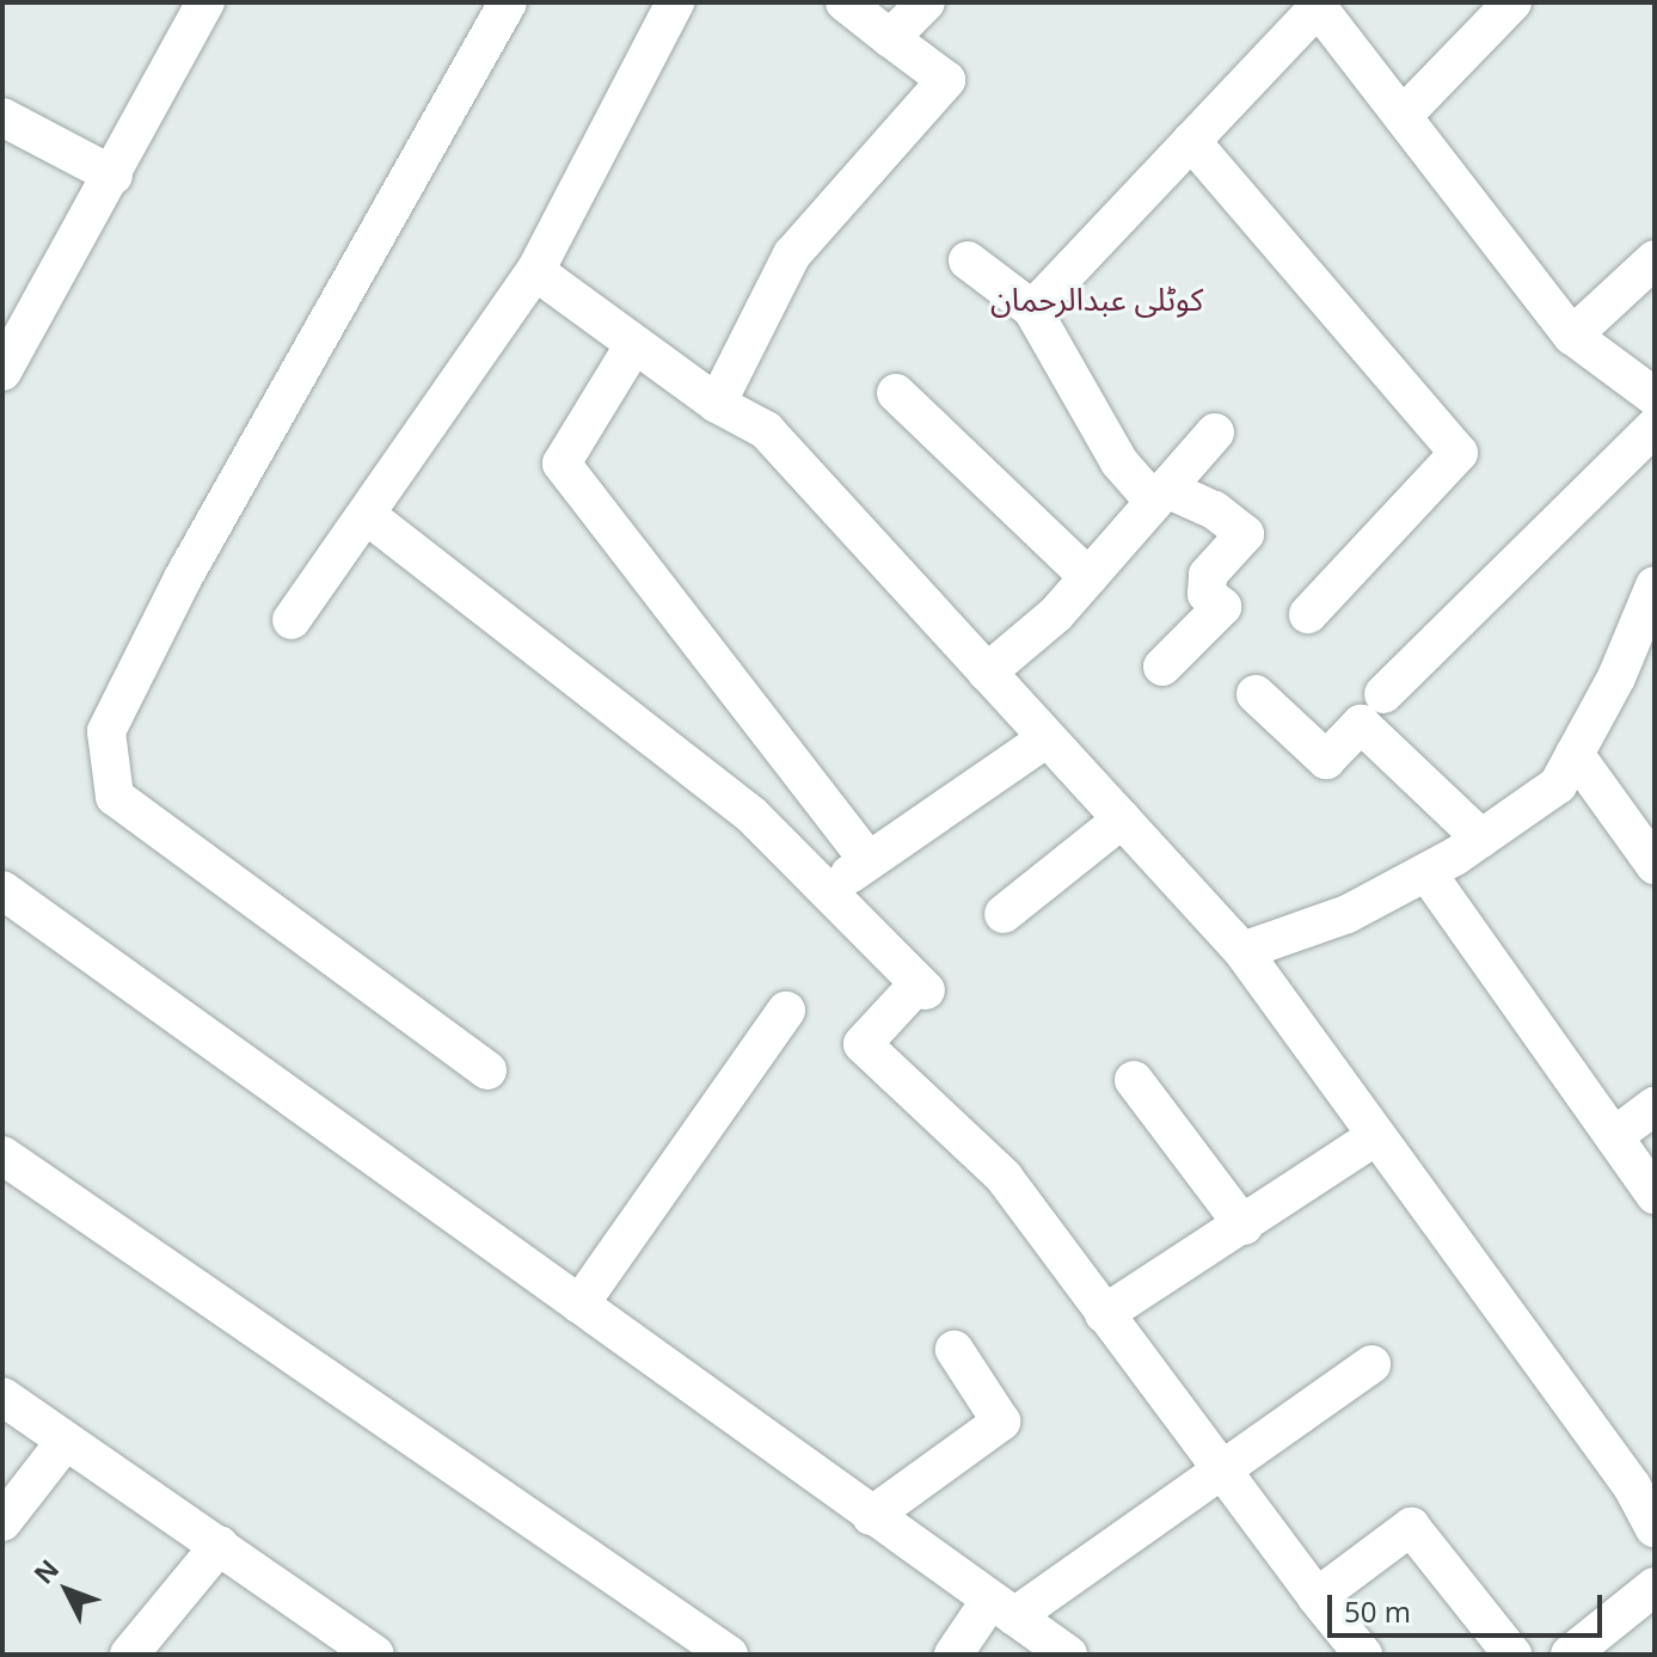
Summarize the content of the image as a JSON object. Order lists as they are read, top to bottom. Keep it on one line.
{"districts":["کوٹلی عبدالرحمان"],"scale_bar":"50 m","north":"top left"}
